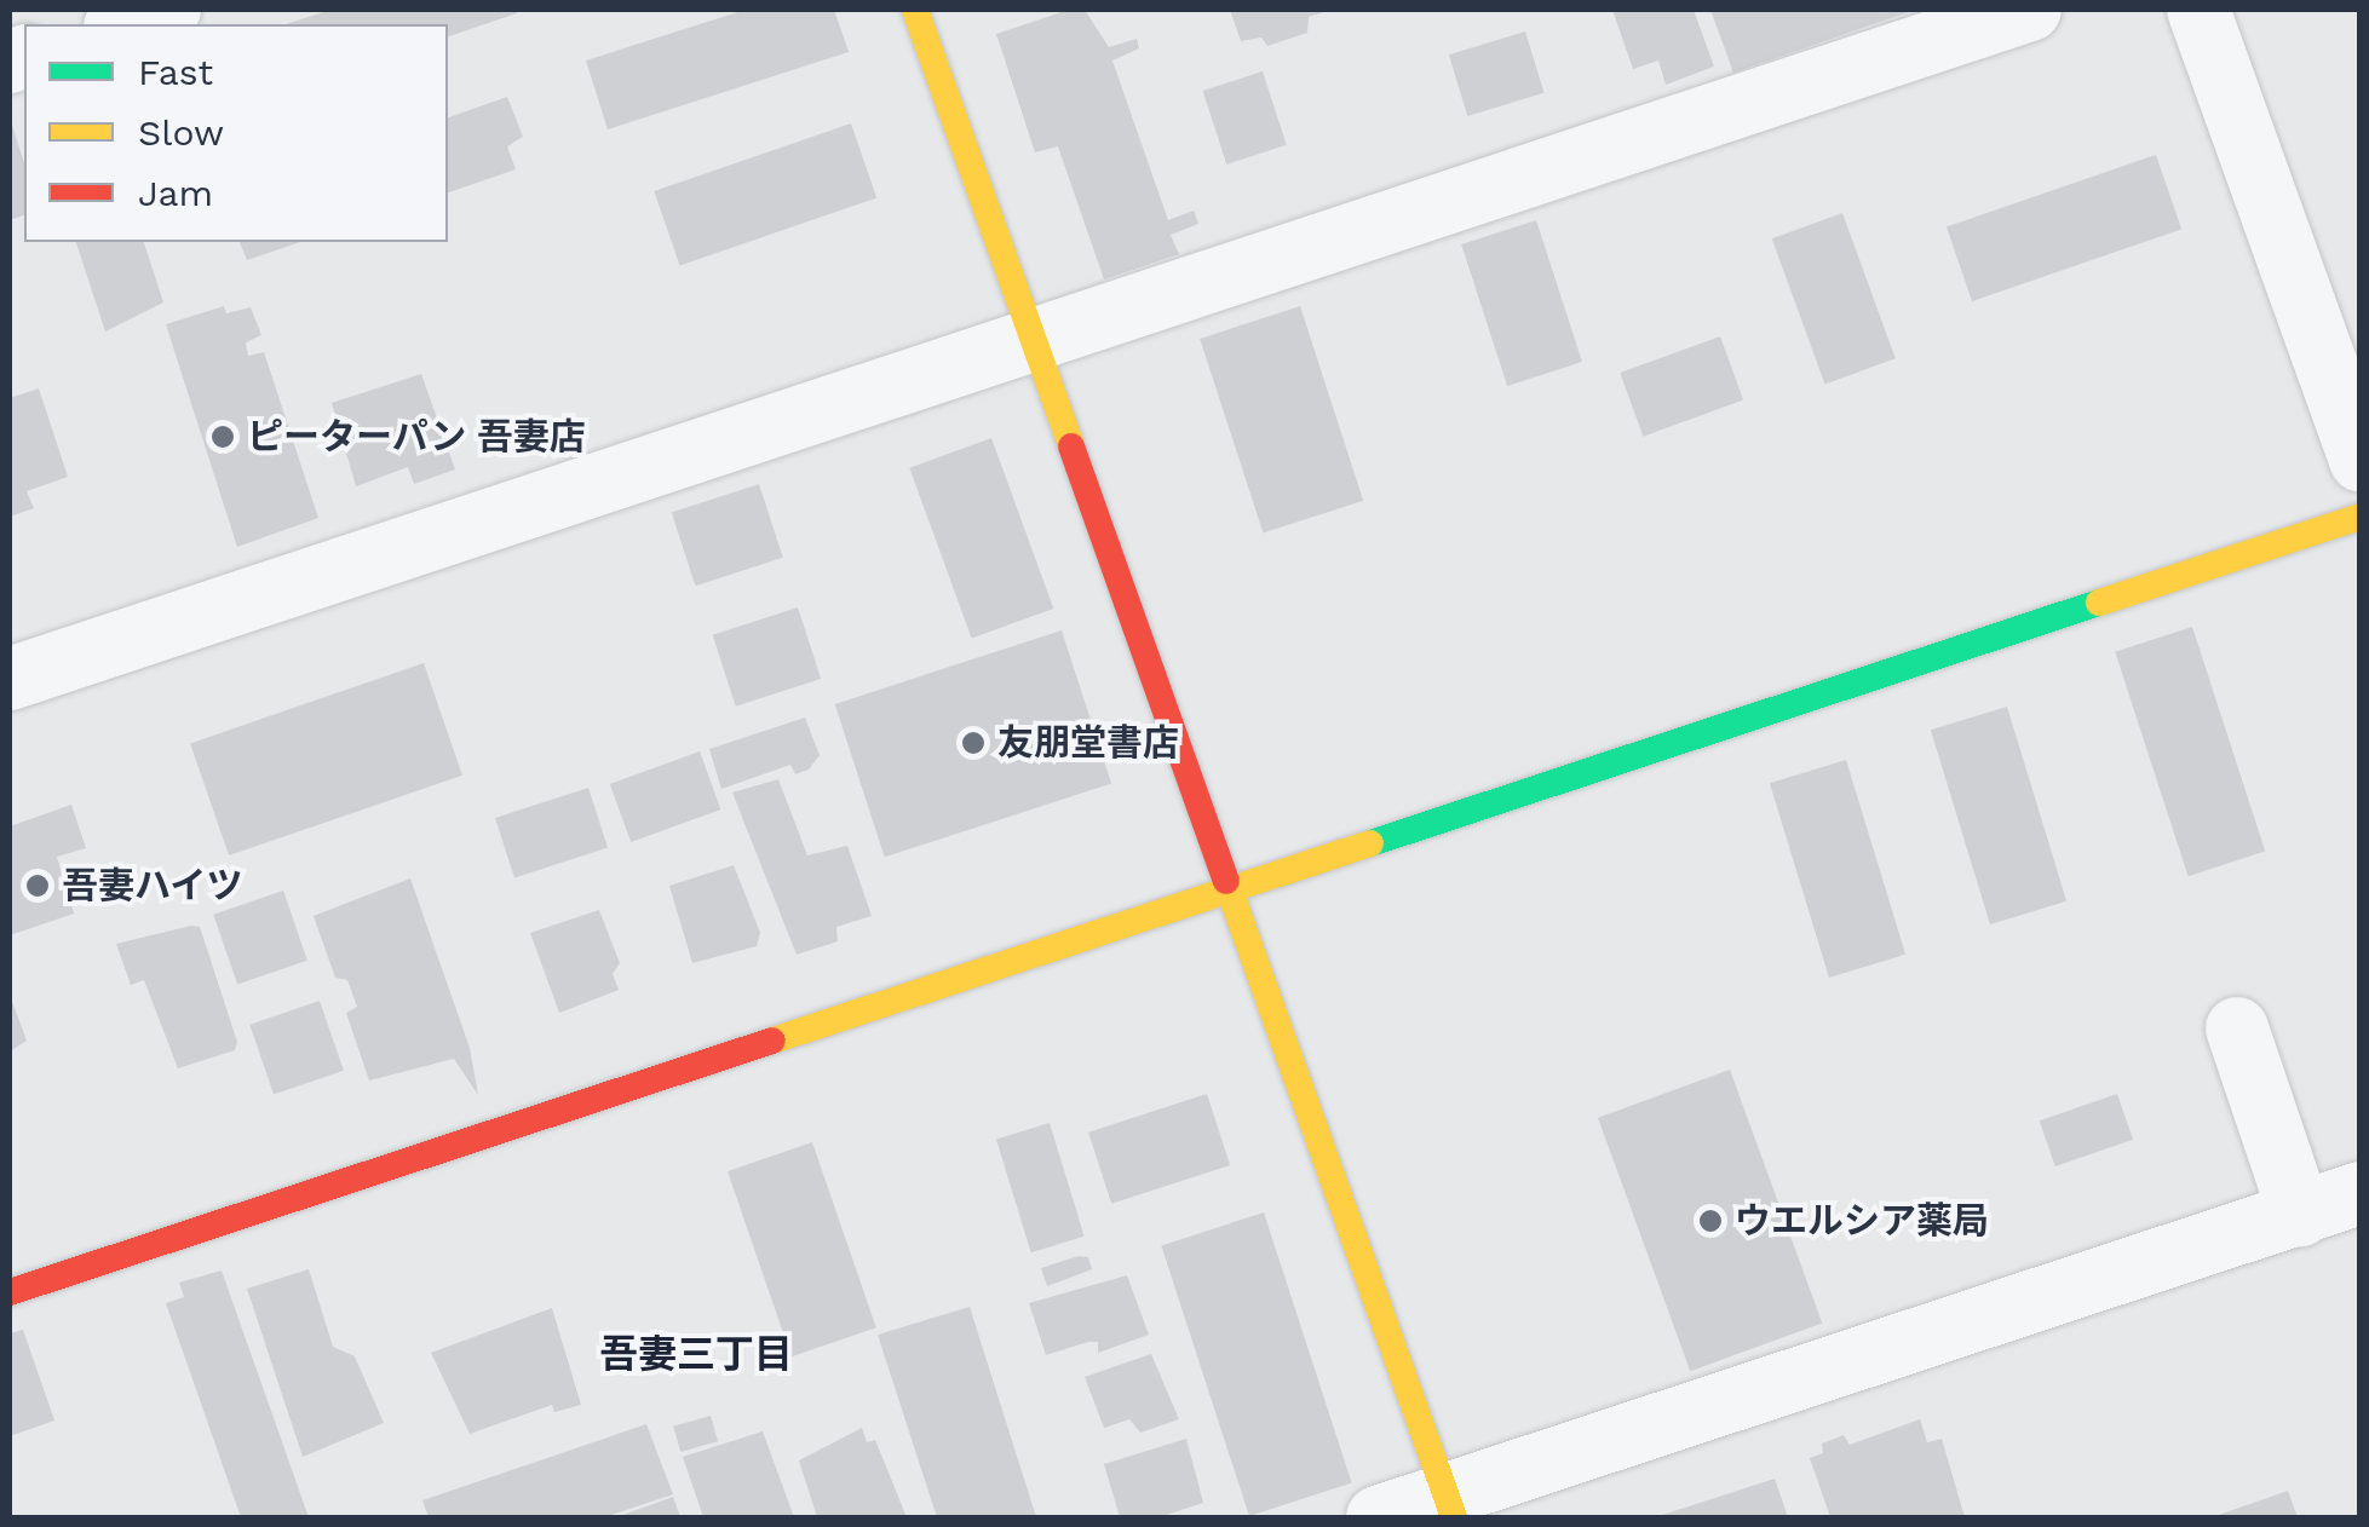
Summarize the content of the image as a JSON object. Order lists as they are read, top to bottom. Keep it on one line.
{"districts":["吾妻三丁目"],"places":["ピーターパン 吾妻店","友朋堂書店","吾妻ハイツ","ウエルシア薬局"],"legend":["Fast","Slow","Jam"]}
